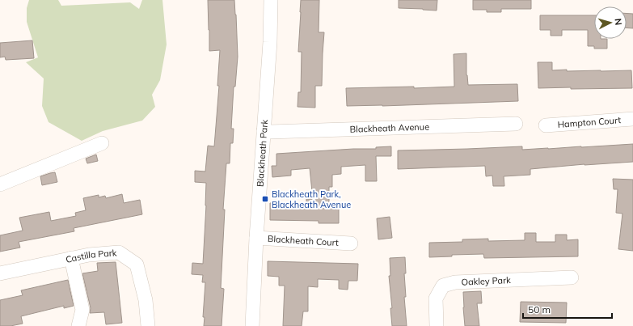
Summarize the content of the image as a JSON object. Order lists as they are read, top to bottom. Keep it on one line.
{"streets":{"street":["Hampton Court","Blackheath Avenue","Blackheath Park","Blackheath Court","Castilla Park","Oakley Park"]},"crossings":[["Blackheath Avenue","Blackheath Park"],["Blackheath Park","Blackheath Court"]],"places":{"transit":["Blackheath Park, Blackheath Avenue"]},"scale_bar":"50 m","north":"right"}
